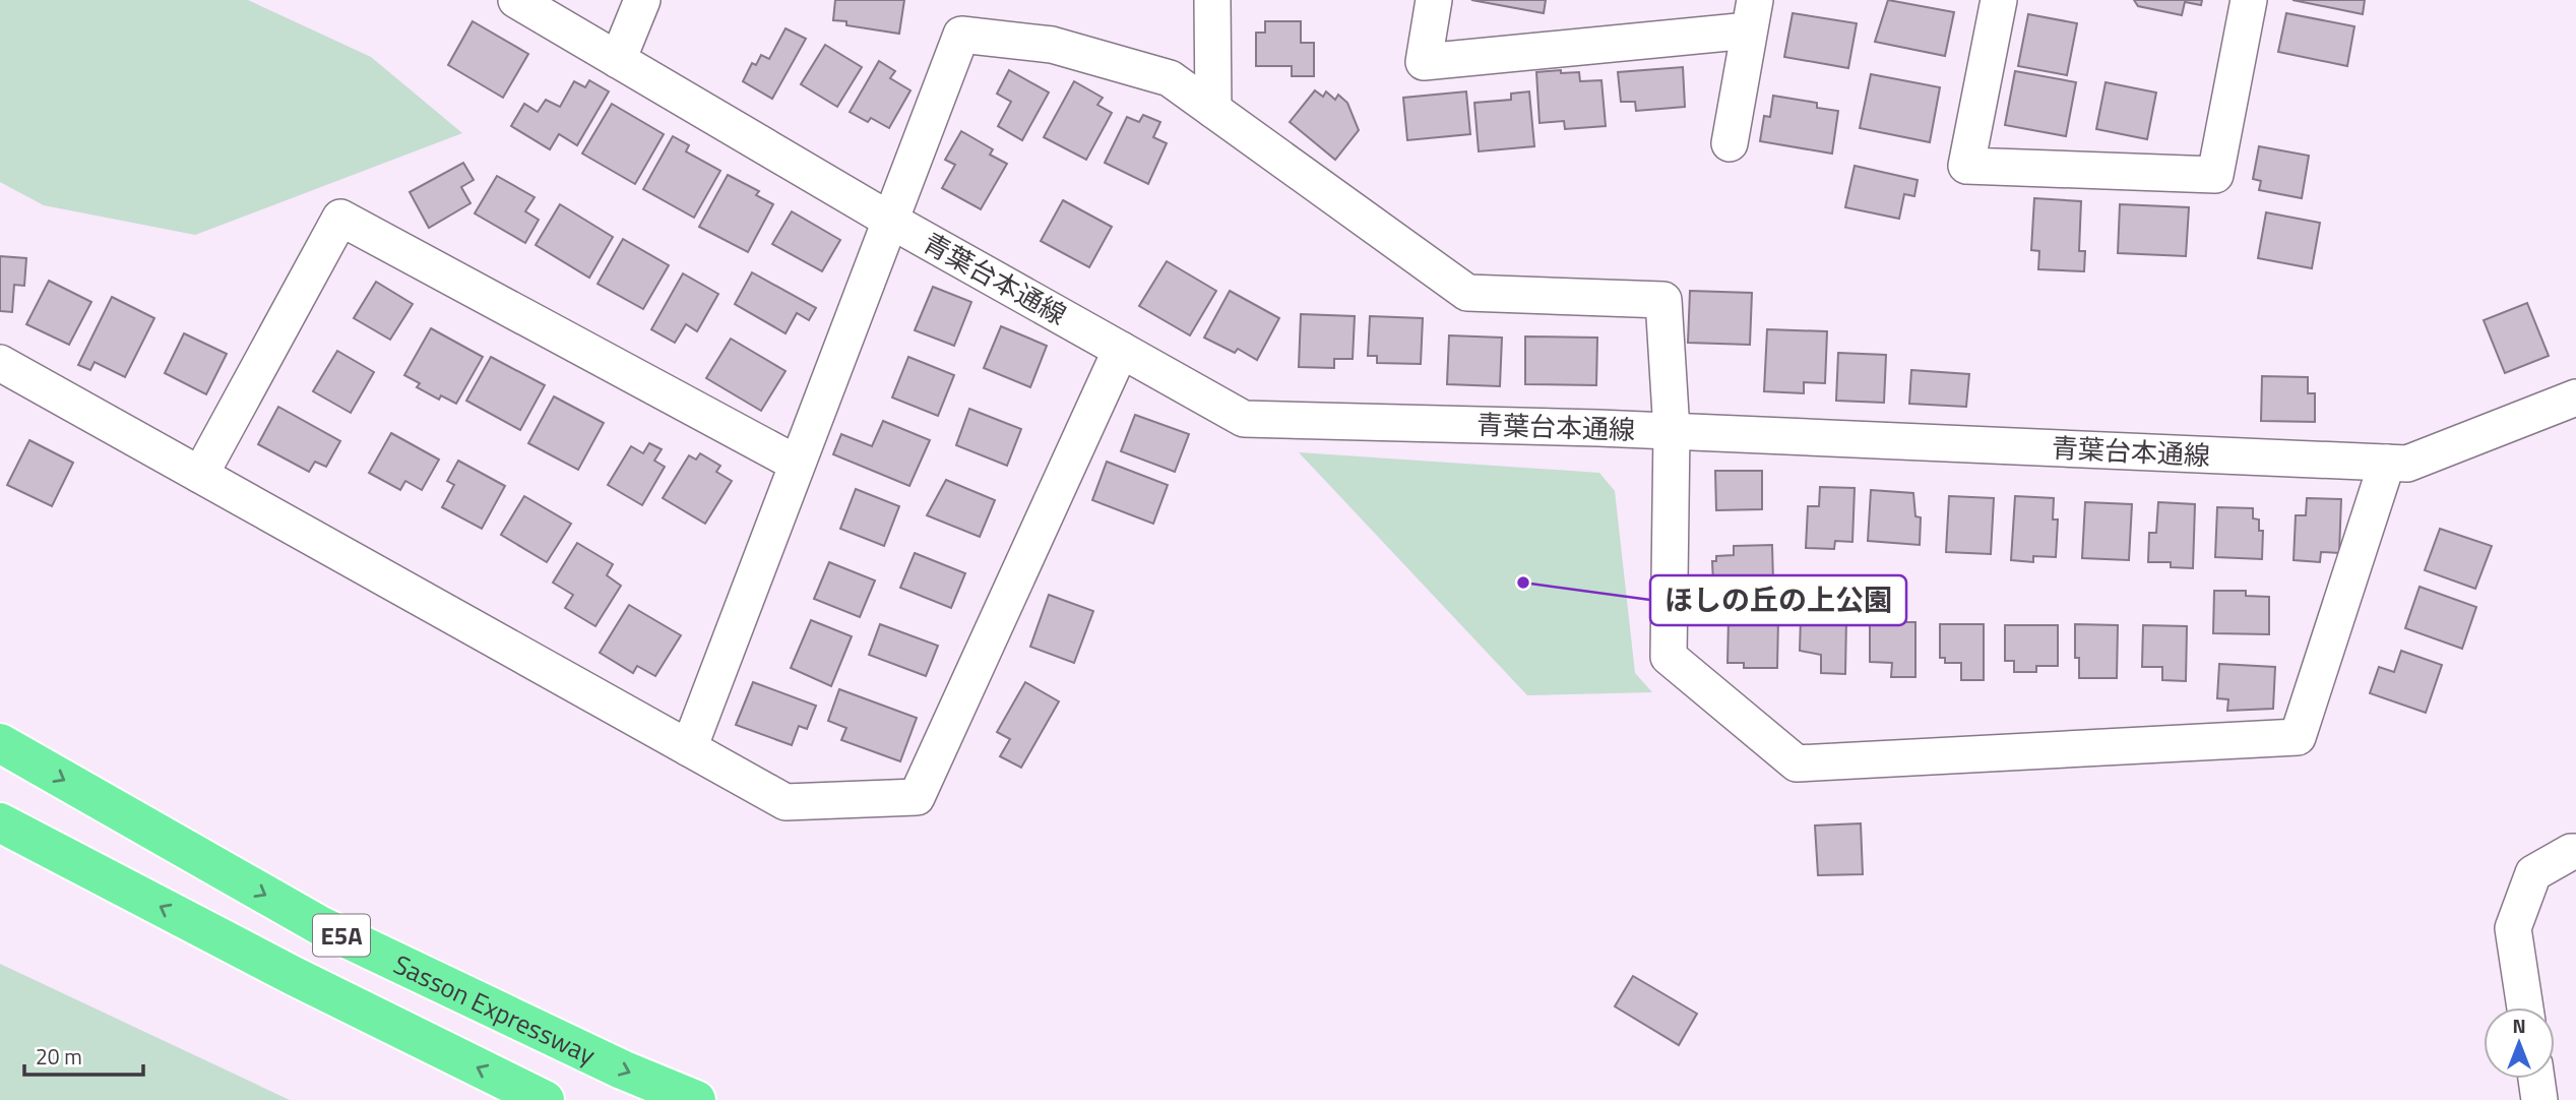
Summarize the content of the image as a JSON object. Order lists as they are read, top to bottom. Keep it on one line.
{"streets":{"highway":["E5A","Sasson Expressway"],"street":["青葉台本通線"]},"places":["ほしの丘の上公園"],"scale_bar":"20 m","north":"top"}
